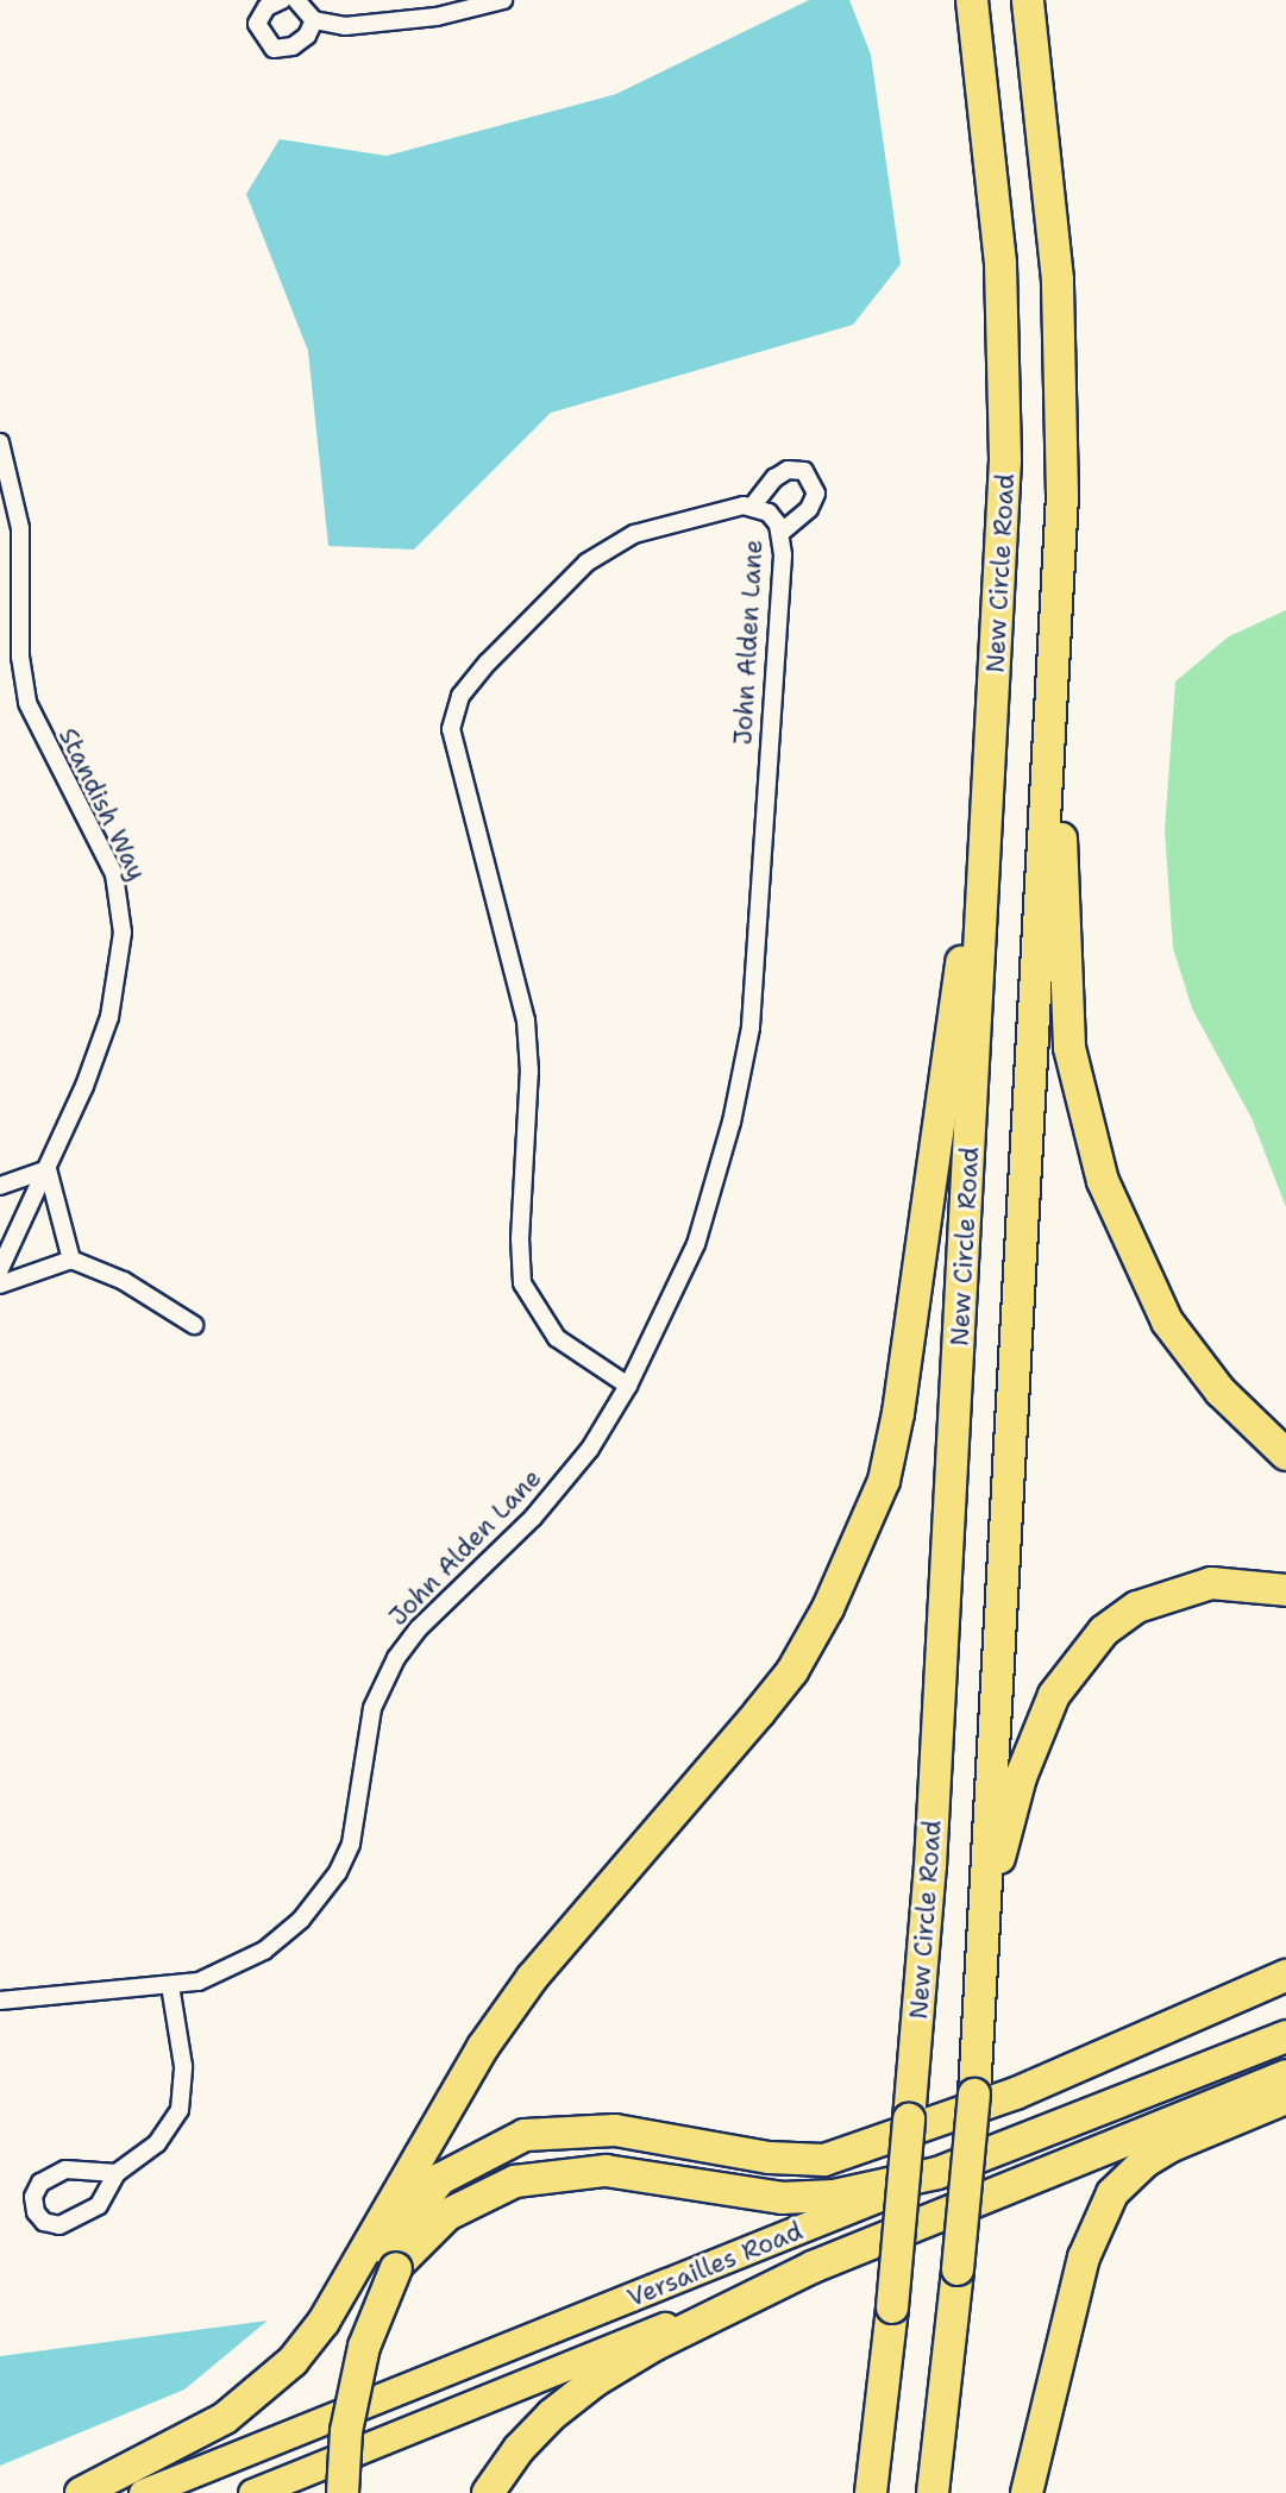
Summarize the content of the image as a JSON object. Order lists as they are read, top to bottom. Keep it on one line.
{"streets":{"highway":["New Circle Road","Versailles Road"],"street":["John Alden Lane","Standish Way"]}}
